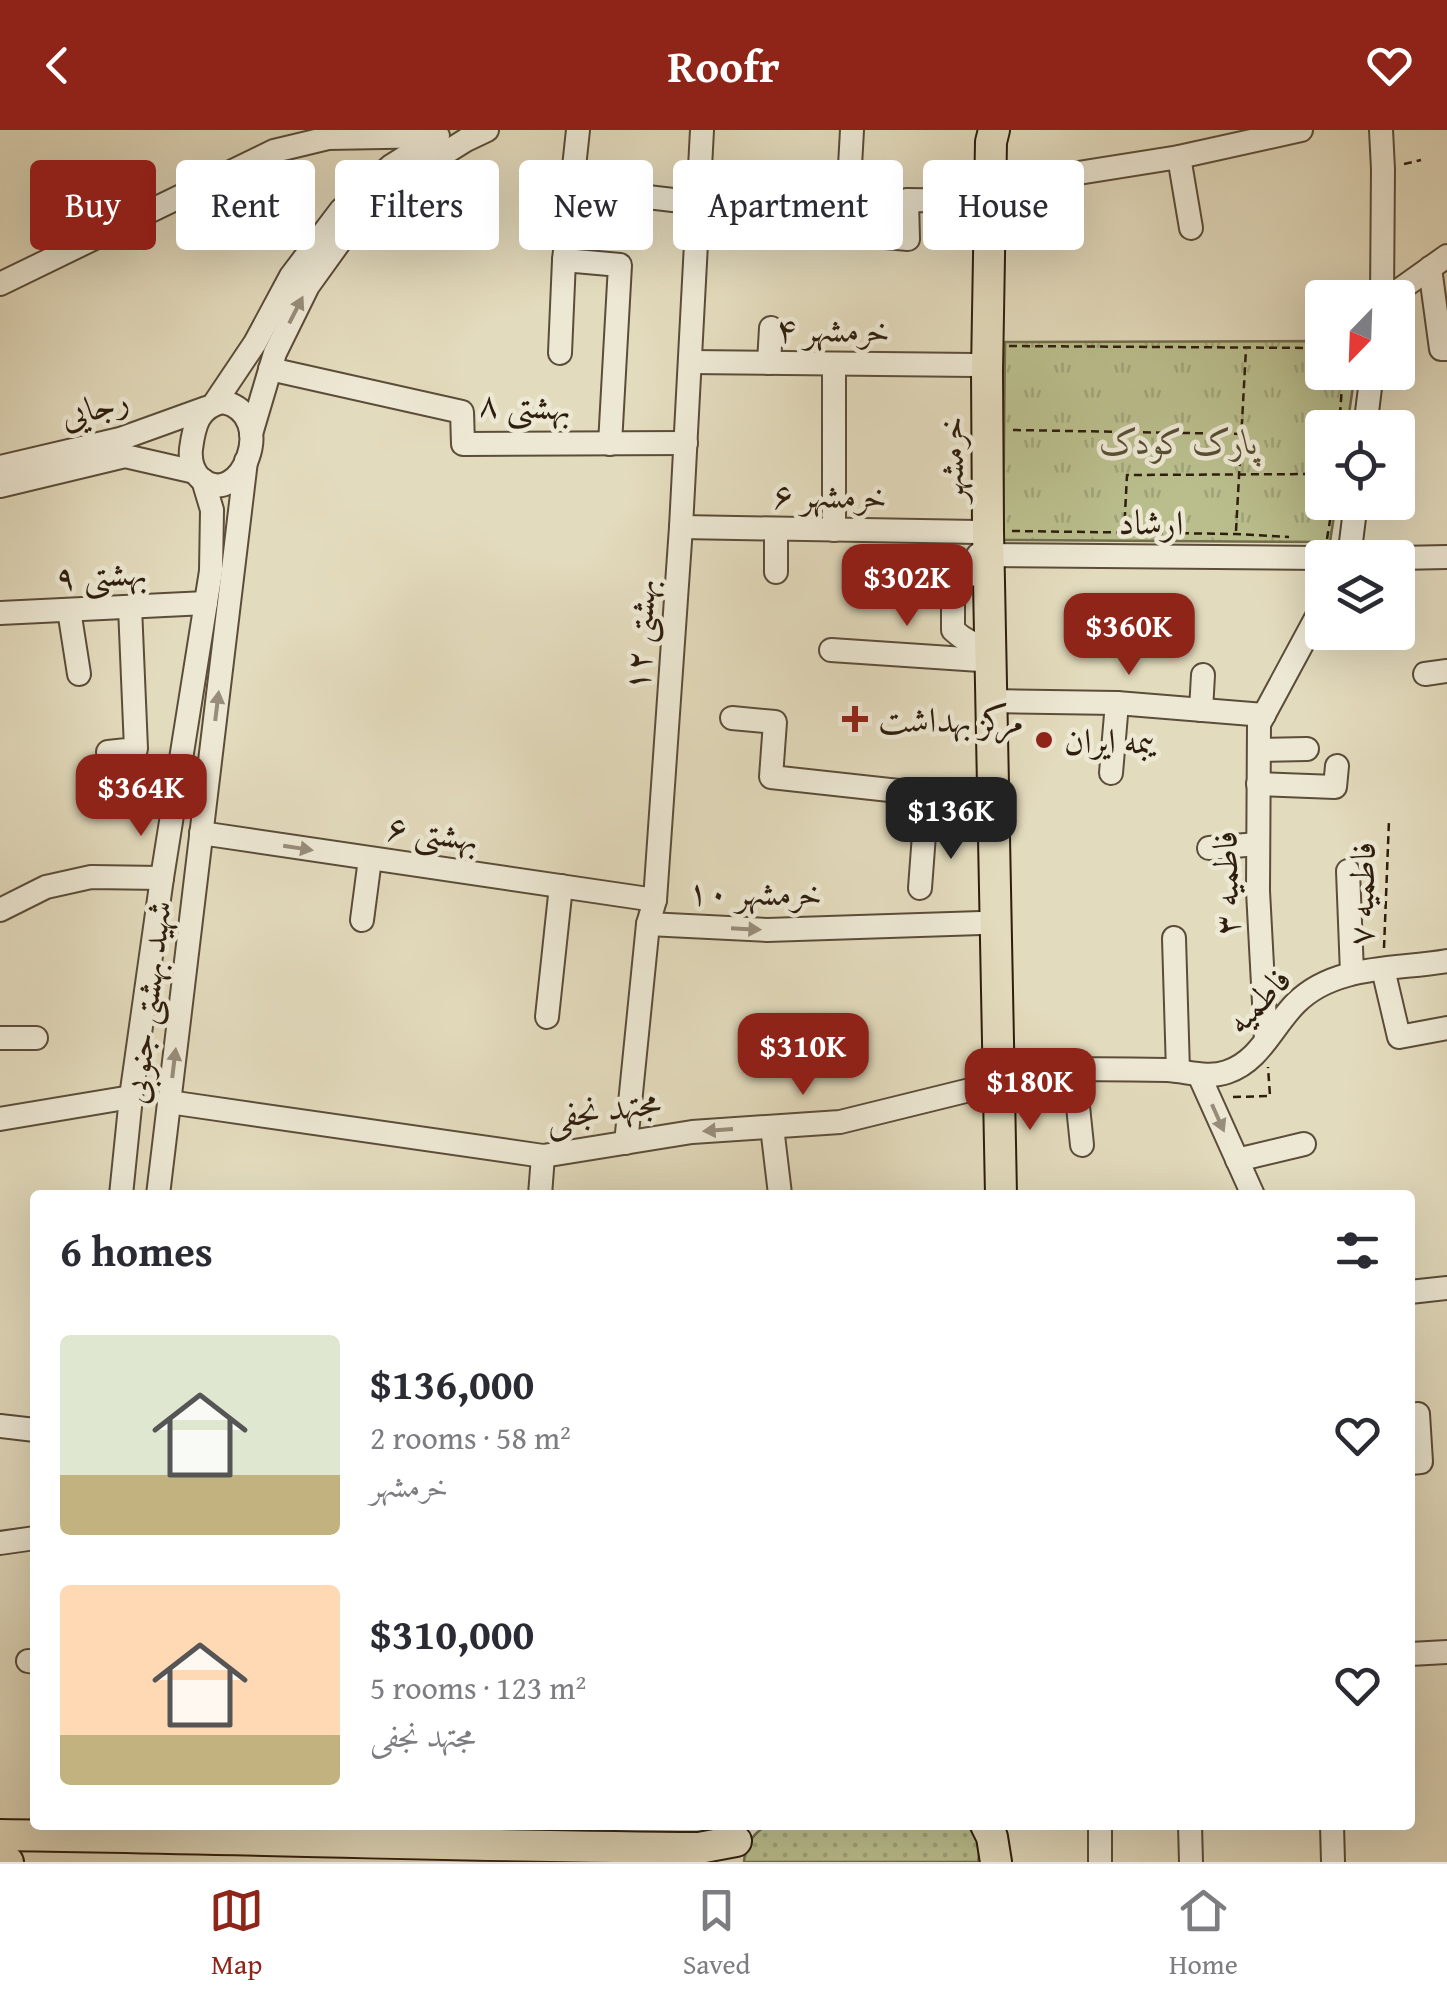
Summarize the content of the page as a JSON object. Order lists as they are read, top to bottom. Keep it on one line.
{"streets":{"main road":["خرمشهر"],"street":["خرمشهر ۴","بهشتی ۸","رجایی","خرمشهر ۶","ارشاد","بهشتی ۹","بهشتی ۱۲","بهشتی ۶","فاطمیه ۳","خرمشهر ۱۰","فاطمیه","شهید بهشتی جنوبی","مجتهد نجفی"],"path":["فاطمیه ۷"]},"crossings":[["خرمشهر ۴","خرمشهر"],["خرمشهر ۴","بهشتی ۱۲"],["بهشتی ۸","بهشتی ۱۲"],["رجایی","شهید بهشتی جنوبی"],["خرمشهر","خرمشهر ۶"],["خرمشهر","ارشاد"],["خرمشهر","خرمشهر ۱۰"],["خرمشهر","فاطمیه"],["خرمشهر","مجتهد نجفی"],["خرمشهر ۶","ارشاد"],["خرمشهر ۶","بهشتی ۱۲"],["بهشتی ۹","شهید بهشتی جنوبی"],["بهشتی ۱۲","بهشتی ۶"],["بهشتی ۱۲","خرمشهر ۱۰"],["بهشتی ۱۲","مجتهد نجفی"],["بهشتی ۶","شهید بهشتی جنوبی"],["فاطمیه ۳","فاطمیه"],["فاطمیه ۷","فاطمیه"],["فاطمیه","مجتهد نجفی"],["شهید بهشتی جنوبی","مجتهد نجفی"]],"one_way":["بهشتی ۶","خرمشهر ۱۰"],"parks":["پارک کودک"],"places":{"health":["مرکز بهداشت"],"other":["یبمه ایران"]},"north":"bottom left","page":{"header":"Roofr","chip":["Buy","Rent","Filters","New","Apartment","House"],"price":["$302K","$360K","$364K","$136K","$310K","$180K"],"heading":"6 homes","list":[{"name":"$136,000","note":"2 rooms · 58 m² · خرمشهر"},{"name":"$310,000","note":"5 rooms · 123 m² · مجتهد نجفی"}],"tabs":["Map","Saved","Home"]}}
